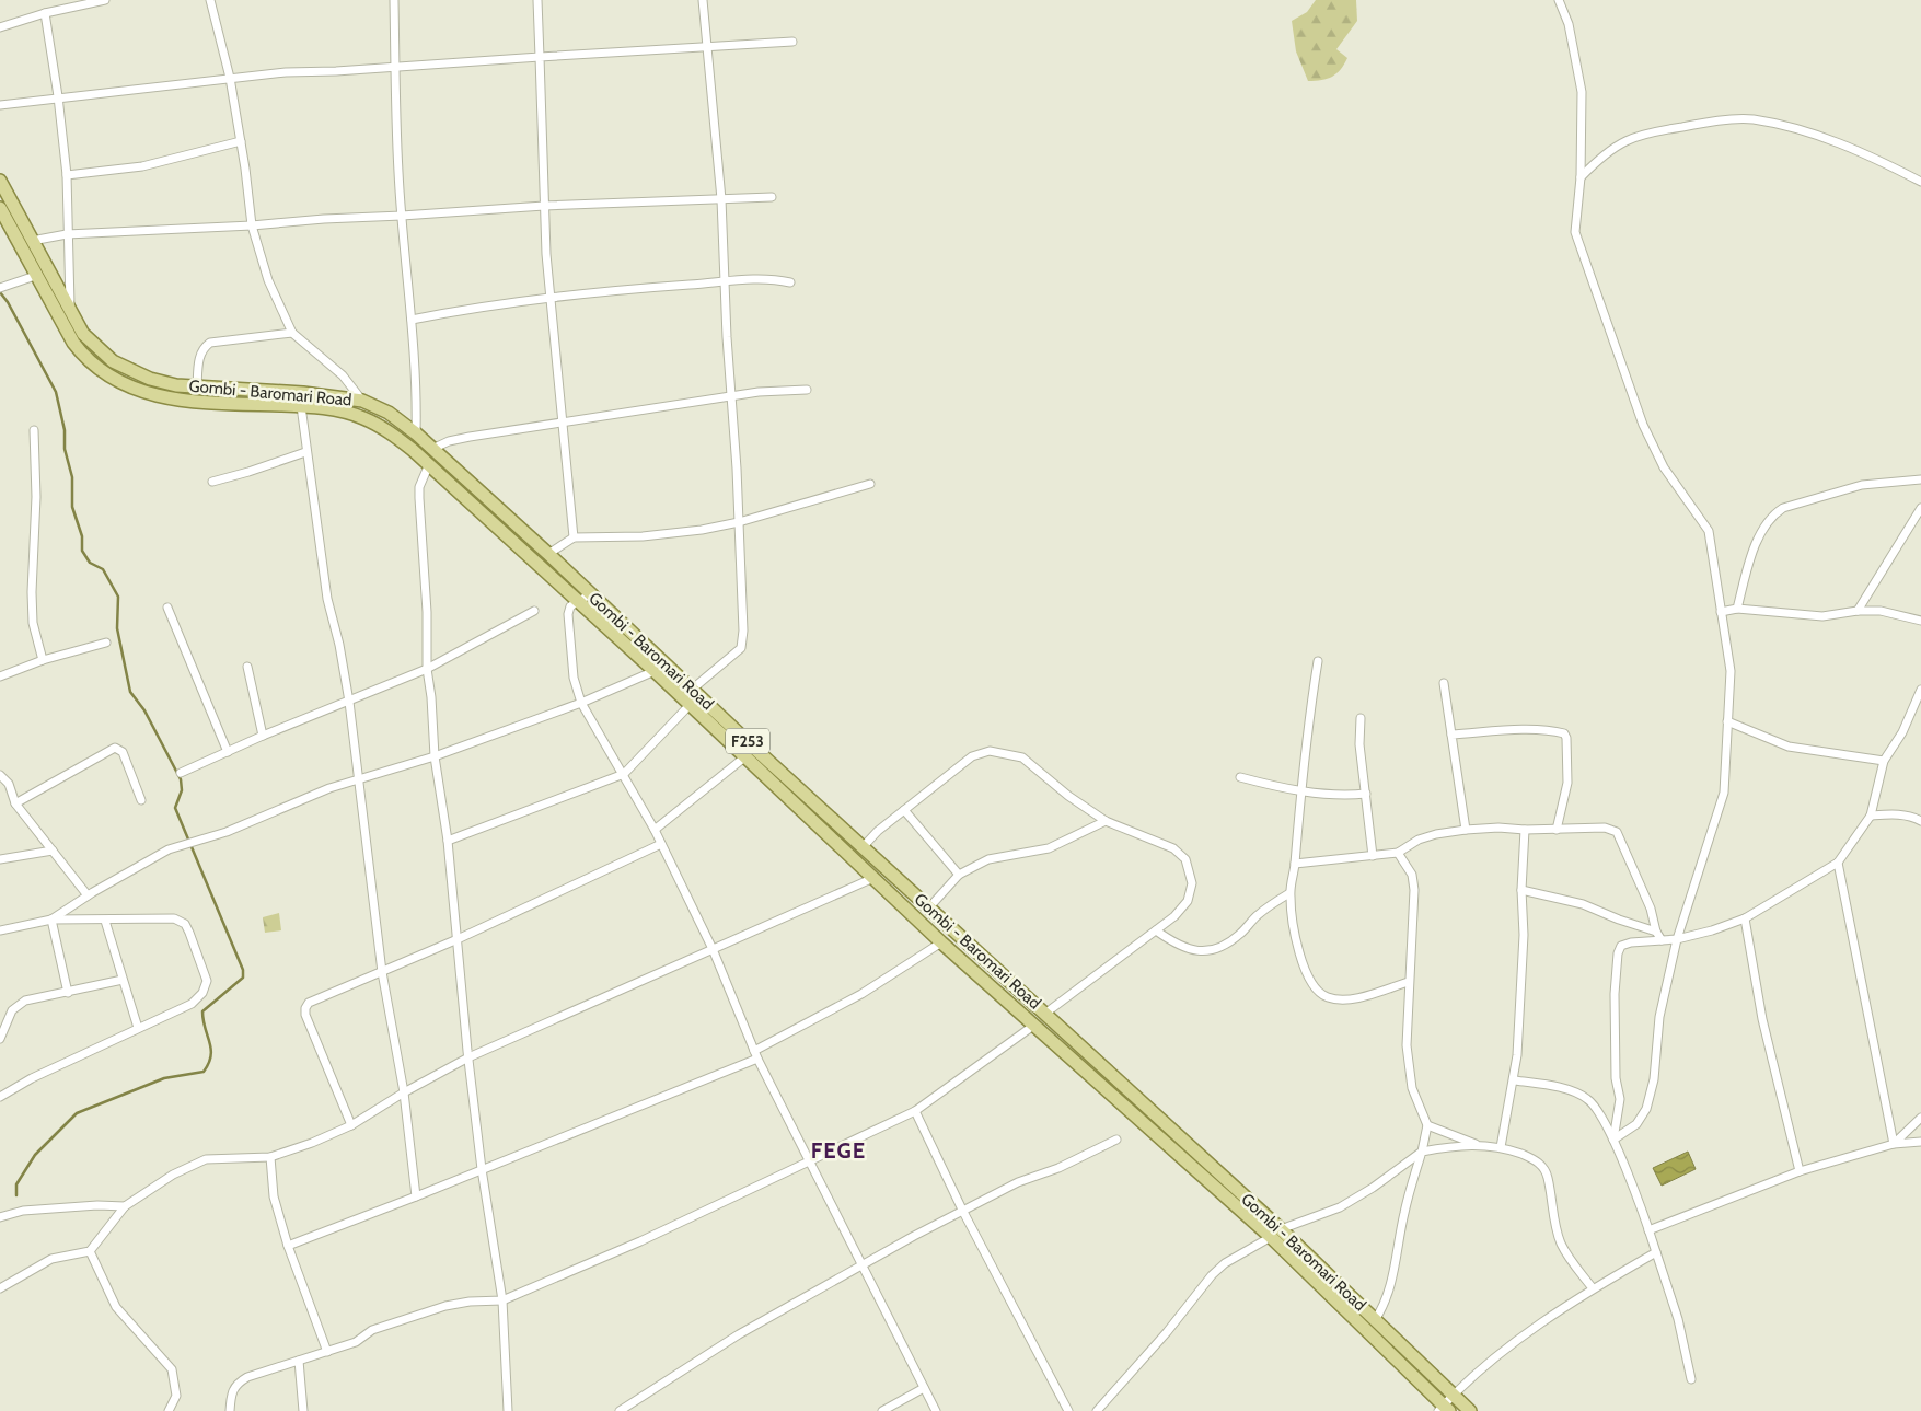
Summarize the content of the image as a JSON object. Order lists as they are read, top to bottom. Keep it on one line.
{"streets":{"main road":["Gombi - Baromari Road","F253"]},"districts":["FEGE"]}
